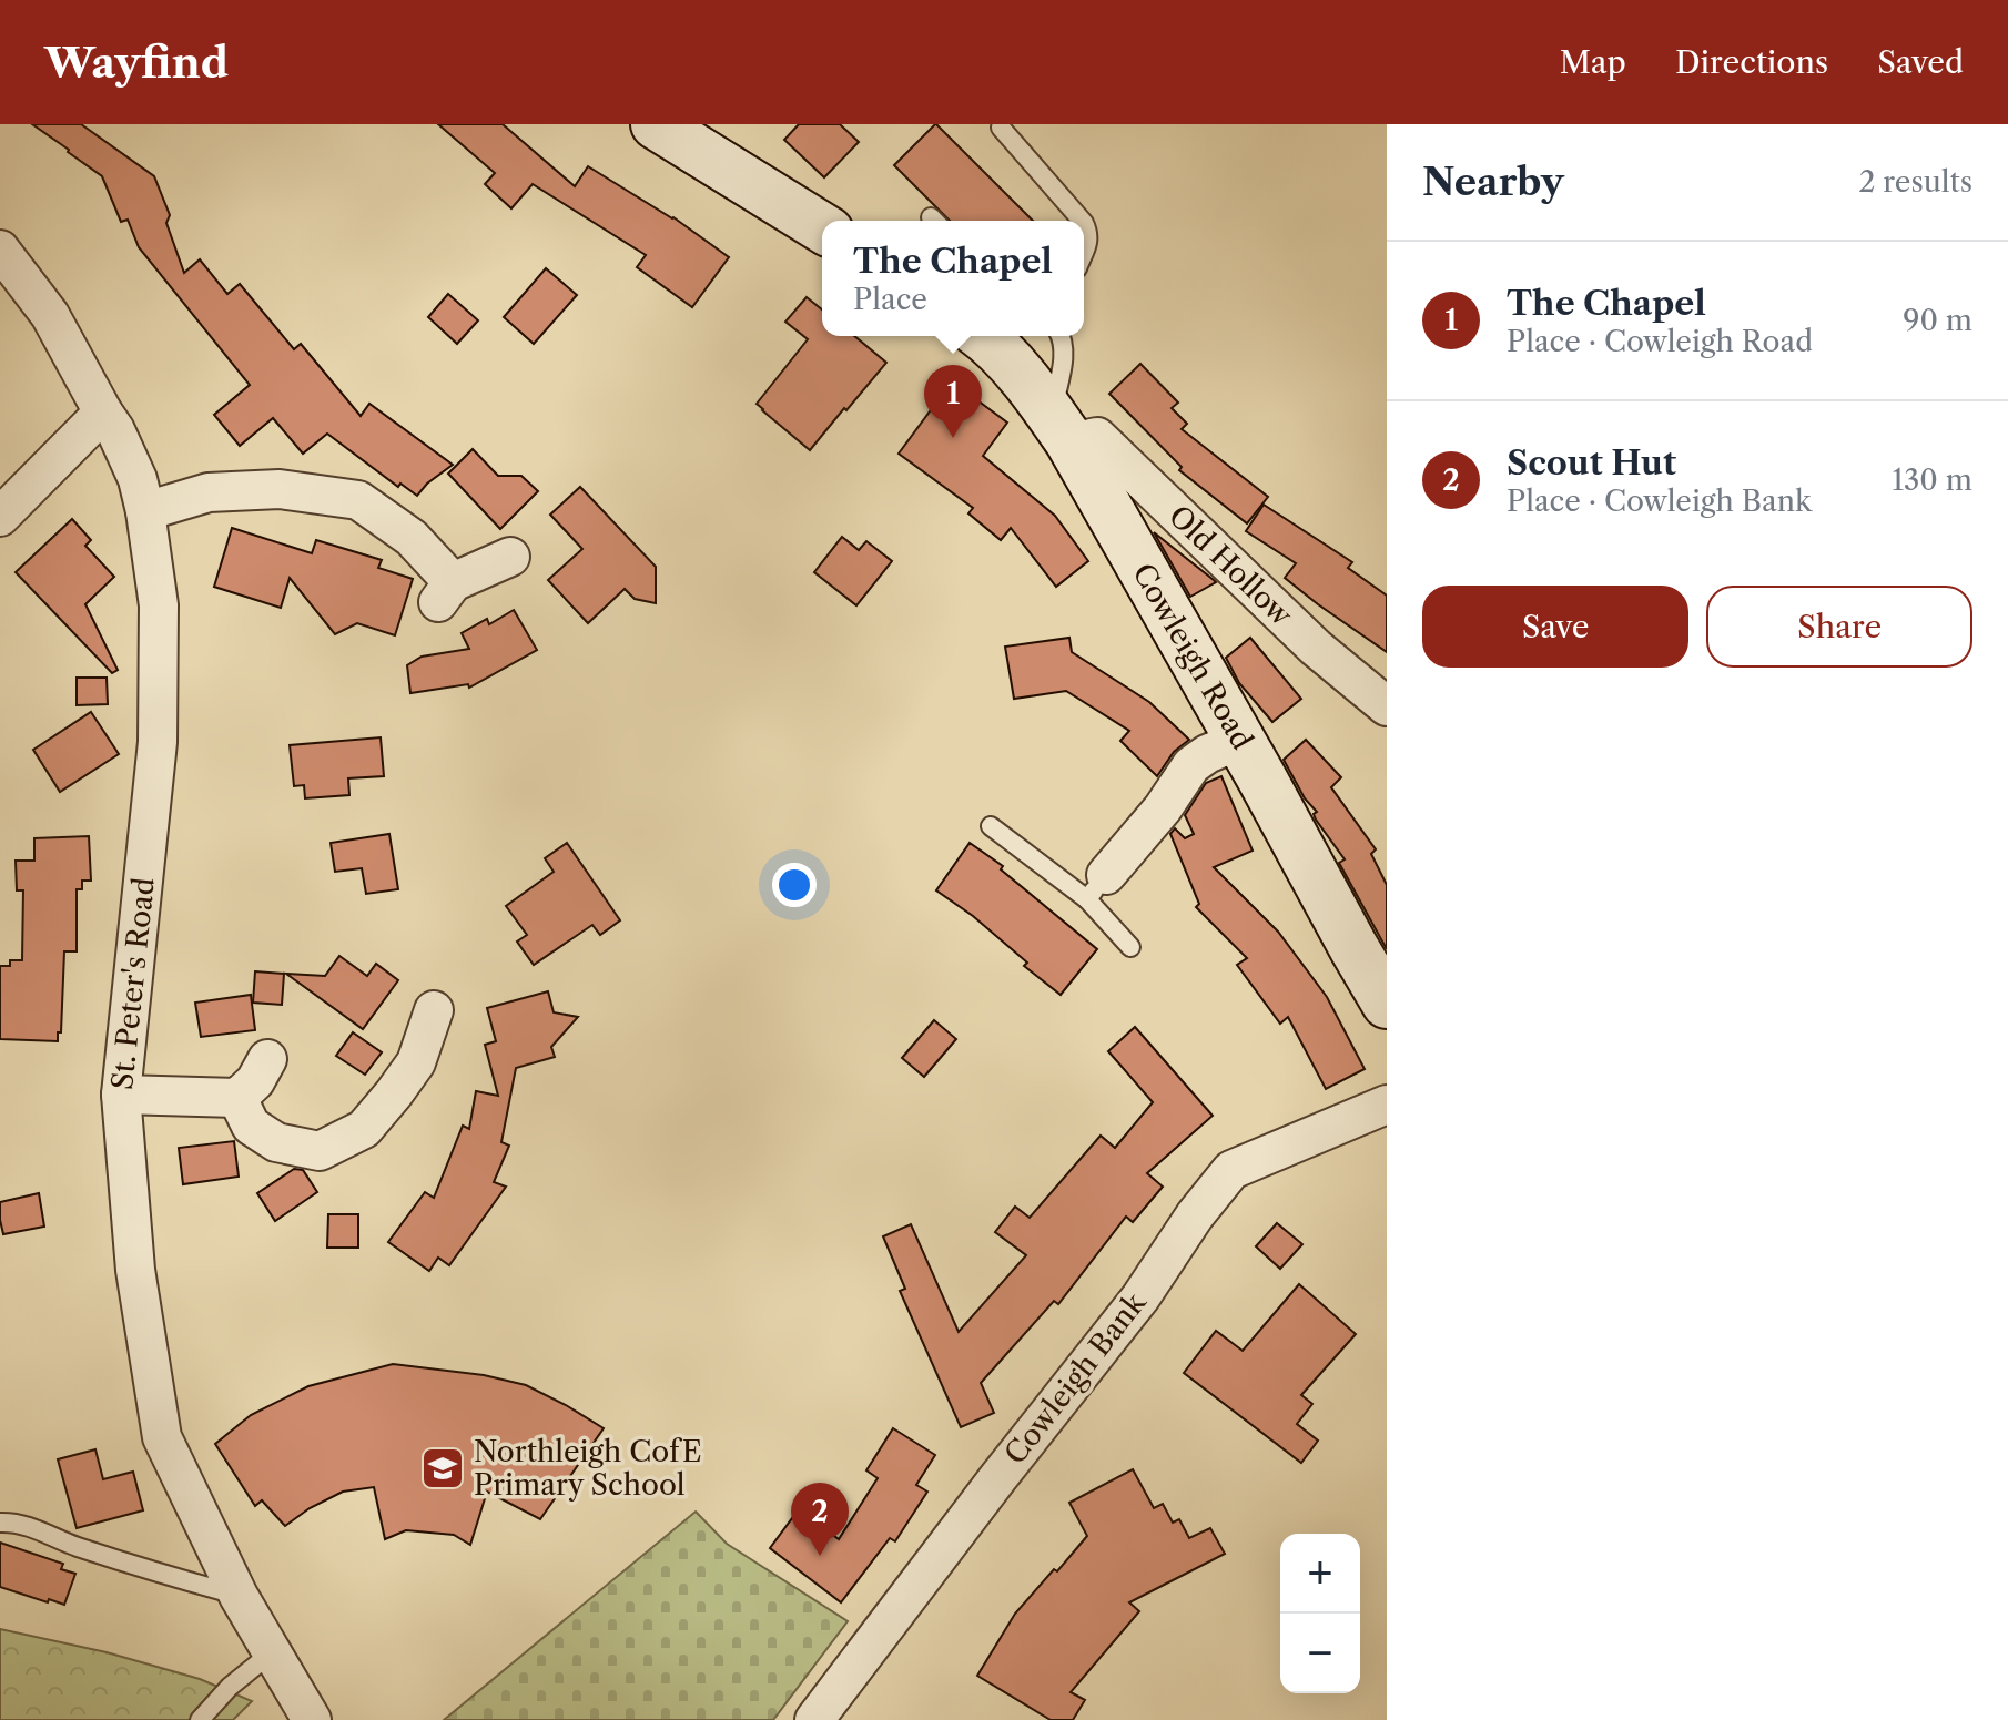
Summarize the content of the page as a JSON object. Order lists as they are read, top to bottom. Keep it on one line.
{"streets":{"main road":["Cowleigh Road"],"street":["Old Hollow","St. Peter's Road","Cowleigh Bank"]},"crossings":[["Old Hollow","Cowleigh Road"]],"places":{"school or university":["Northleigh CofE Primary School"]},"page":{"header":"Wayfind","nav":["Map","Directions","Saved"],"heading":["Nearby","2 results"],"popup":["The Chapel","Place"],"list":[{"mark":"1","name":"The Chapel","note":"Place · Cowleigh Road","value":"90 m"},{"mark":"2","name":"Scout Hut","note":"Place · Cowleigh Bank","value":"130 m"}],"pins":["1","2"],"buttons":["Save","Share"],"map_buttons":["+","−"]}}
